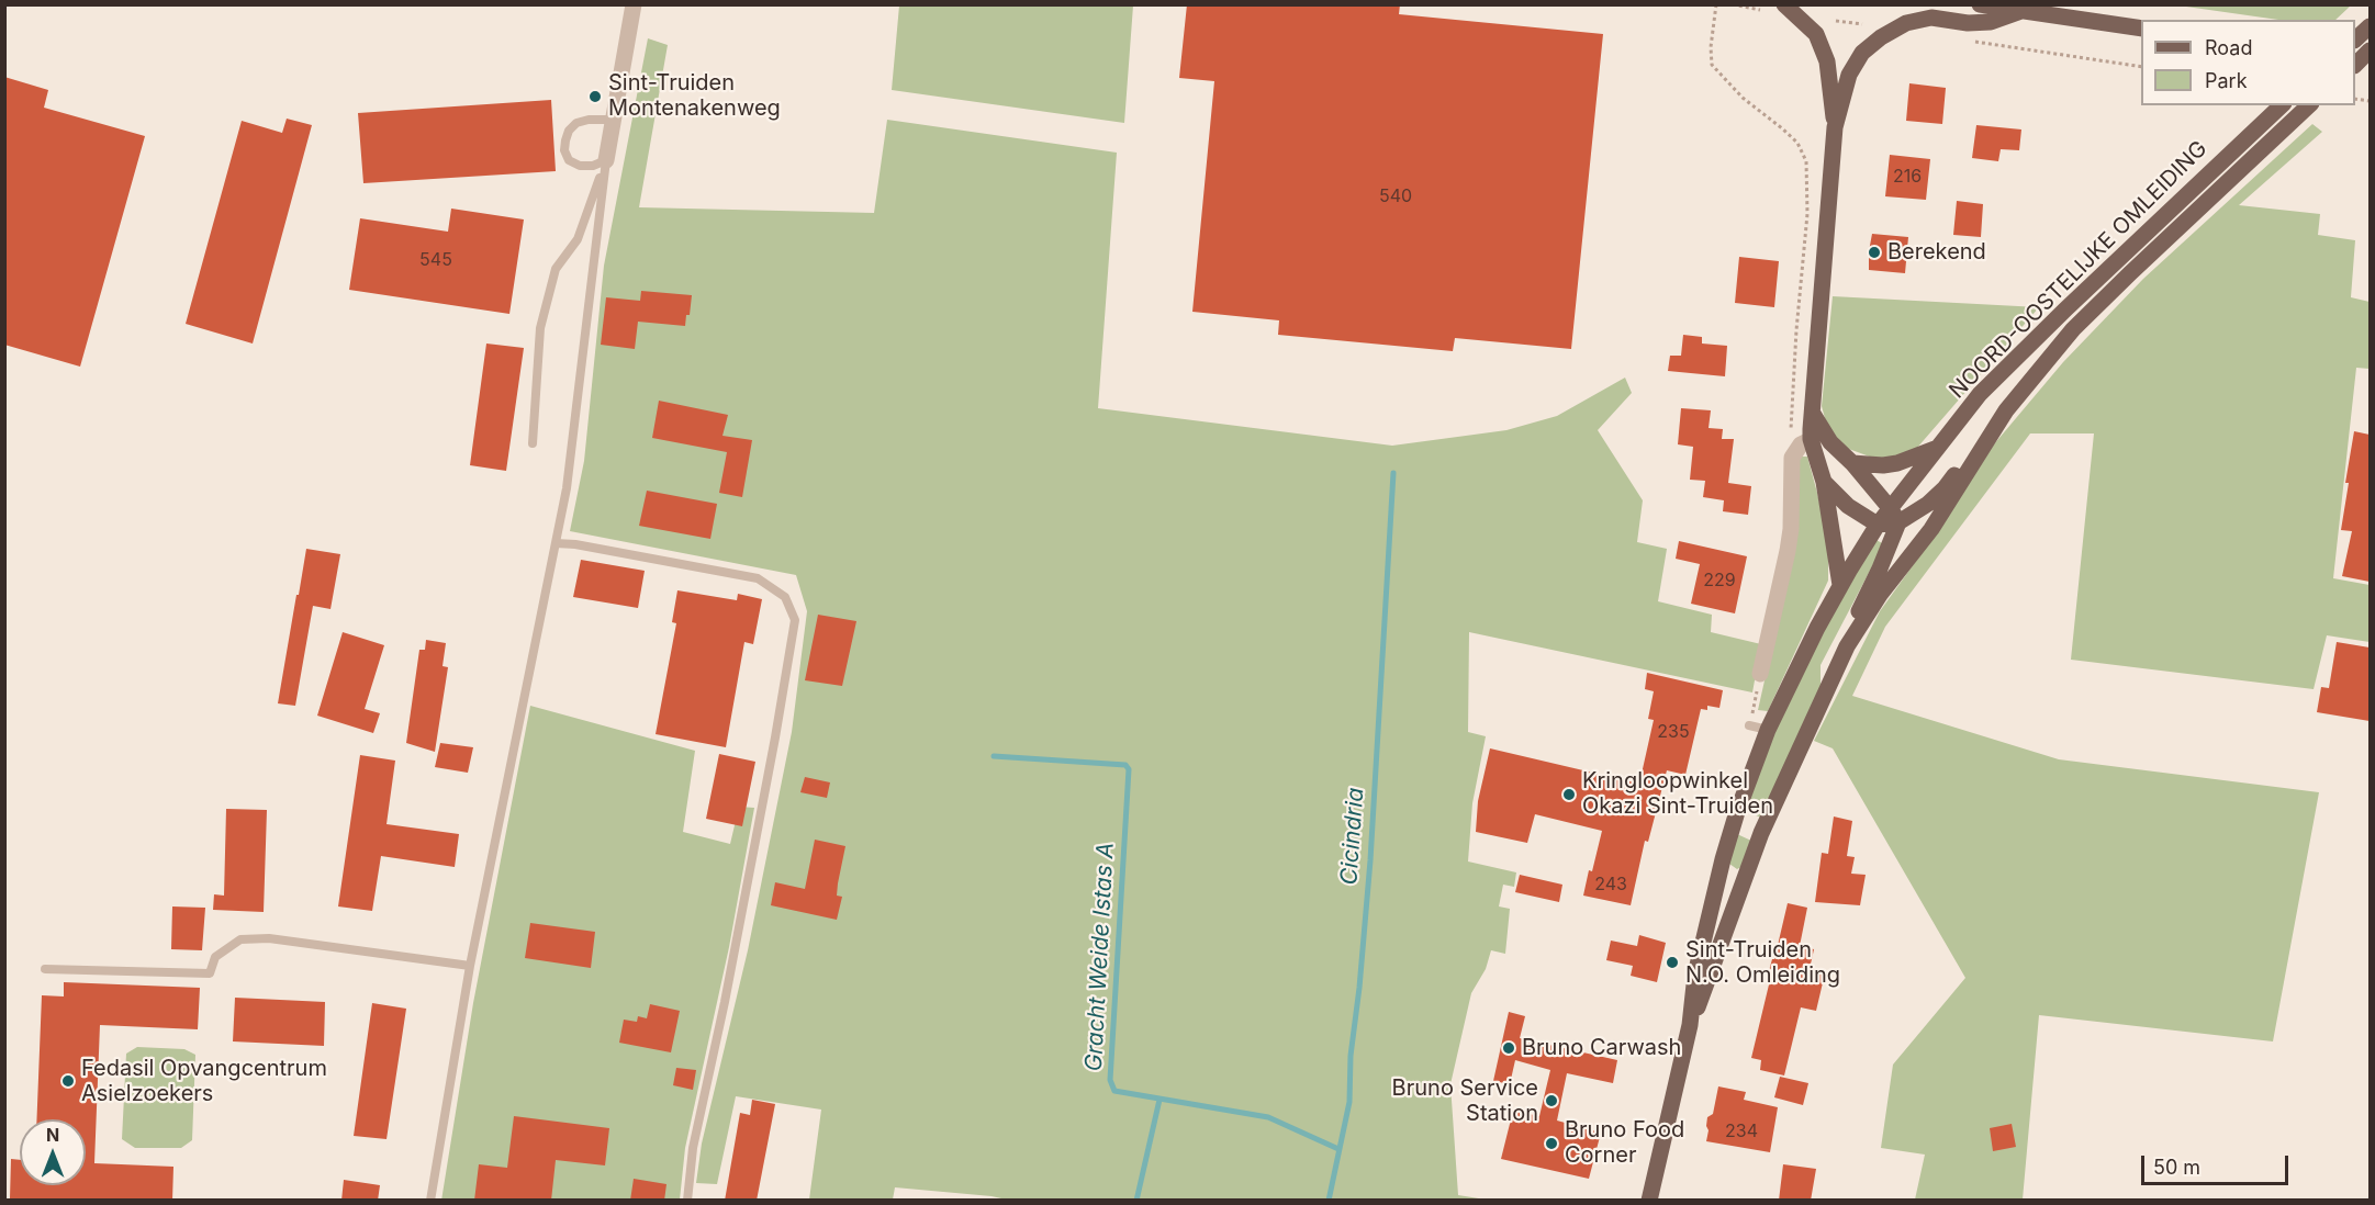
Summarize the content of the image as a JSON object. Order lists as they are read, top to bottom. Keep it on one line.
{"streets":{"main road":["NOORD-OOSTELIJKE OMLEIDING"]},"water":["Cicindria","Gracht Weide Istas A"],"places":["Sint-Truiden Montenakenweg","Berekend","Kringloopwinkel Okazi Sint-Truiden","Sint-Truiden N.O. Omleiding","Bruno Carwash","Fedasil Opvangcentrum Asielzoekers","Bruno Service Station","Bruno Food Corner"],"house_numbers":["216","540","545","229","235","243","234"],"legend":["Road","Park"],"scale_bar":"50 m","north":"top"}
